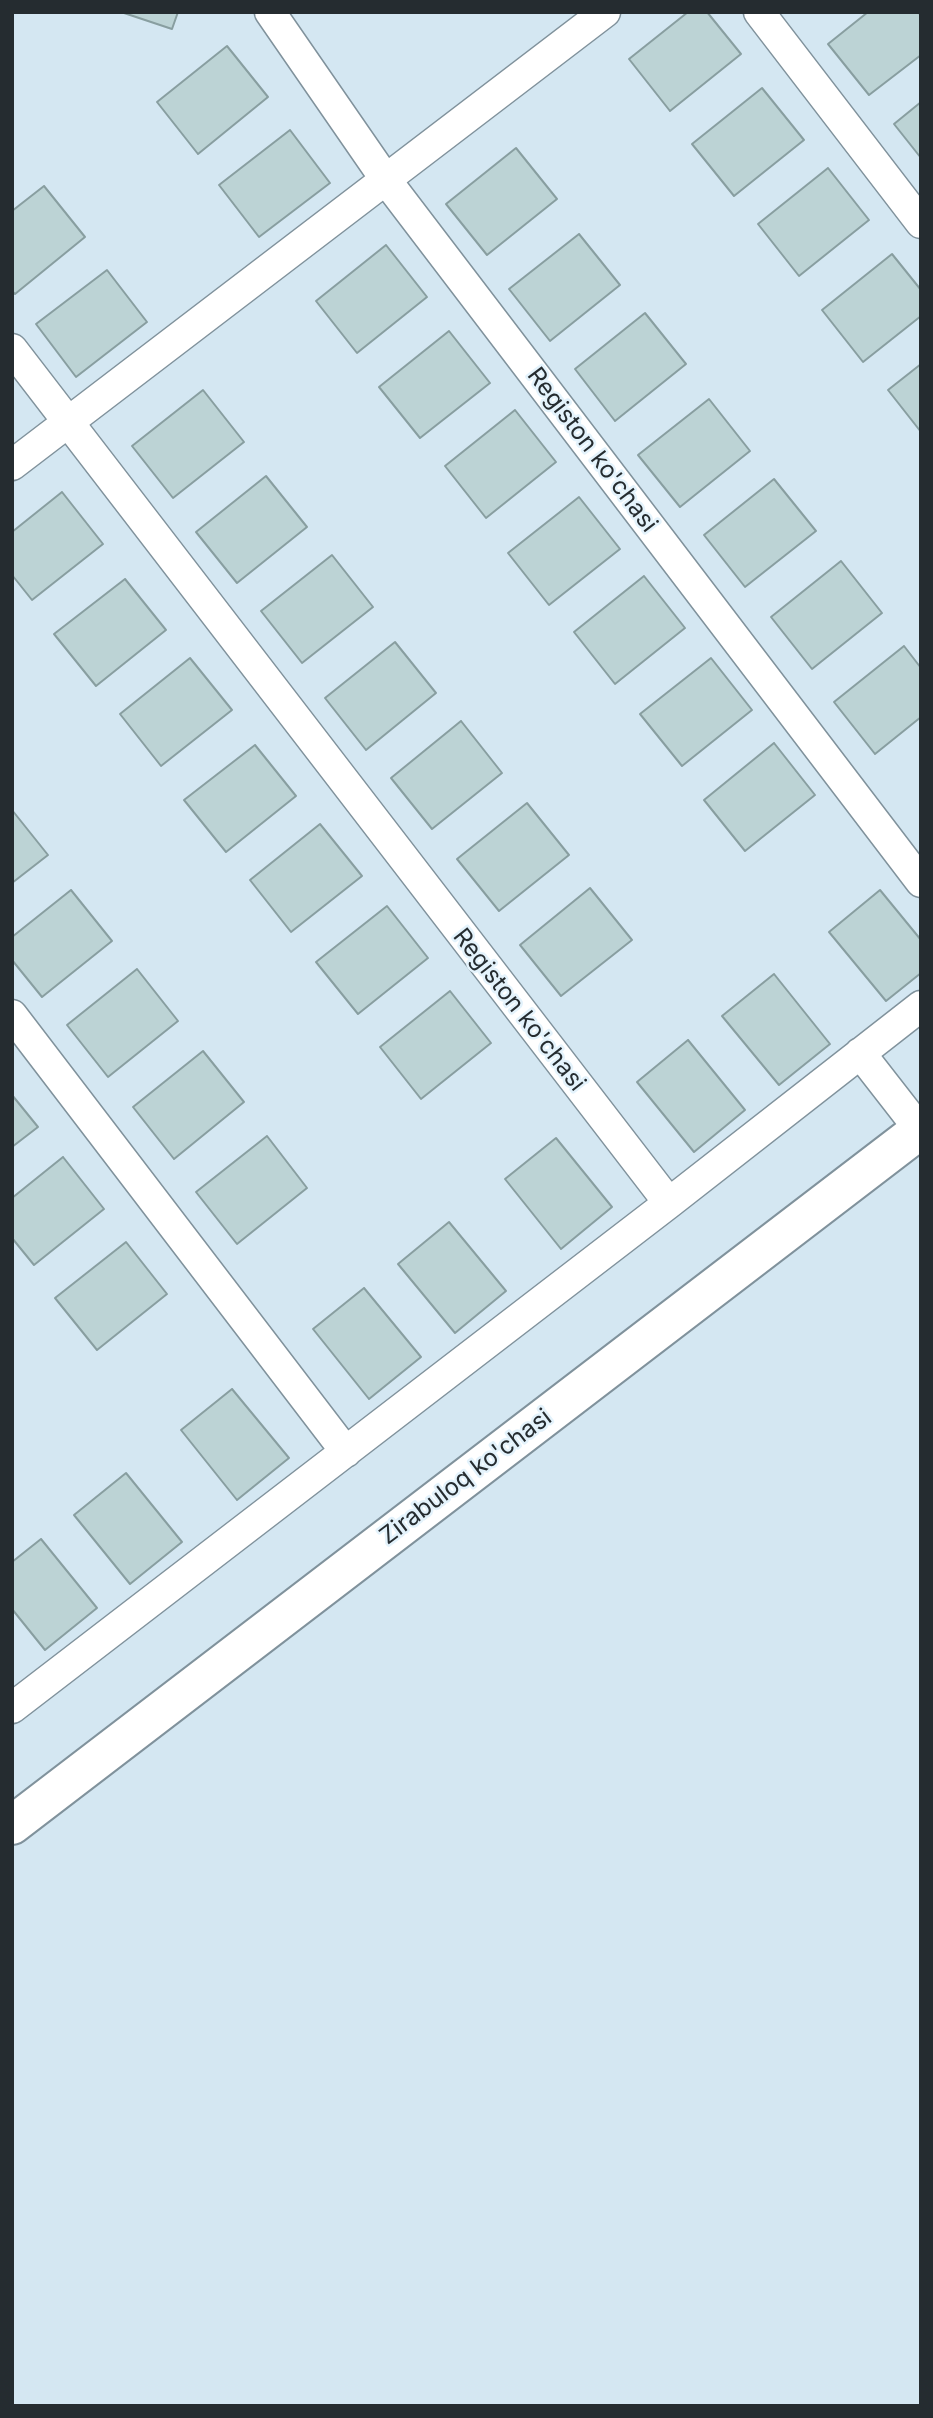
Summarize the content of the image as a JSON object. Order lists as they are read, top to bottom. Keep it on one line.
{"streets":{"street":["Registon ko'chasi","Zirabuloq ko'chasi"]}}
